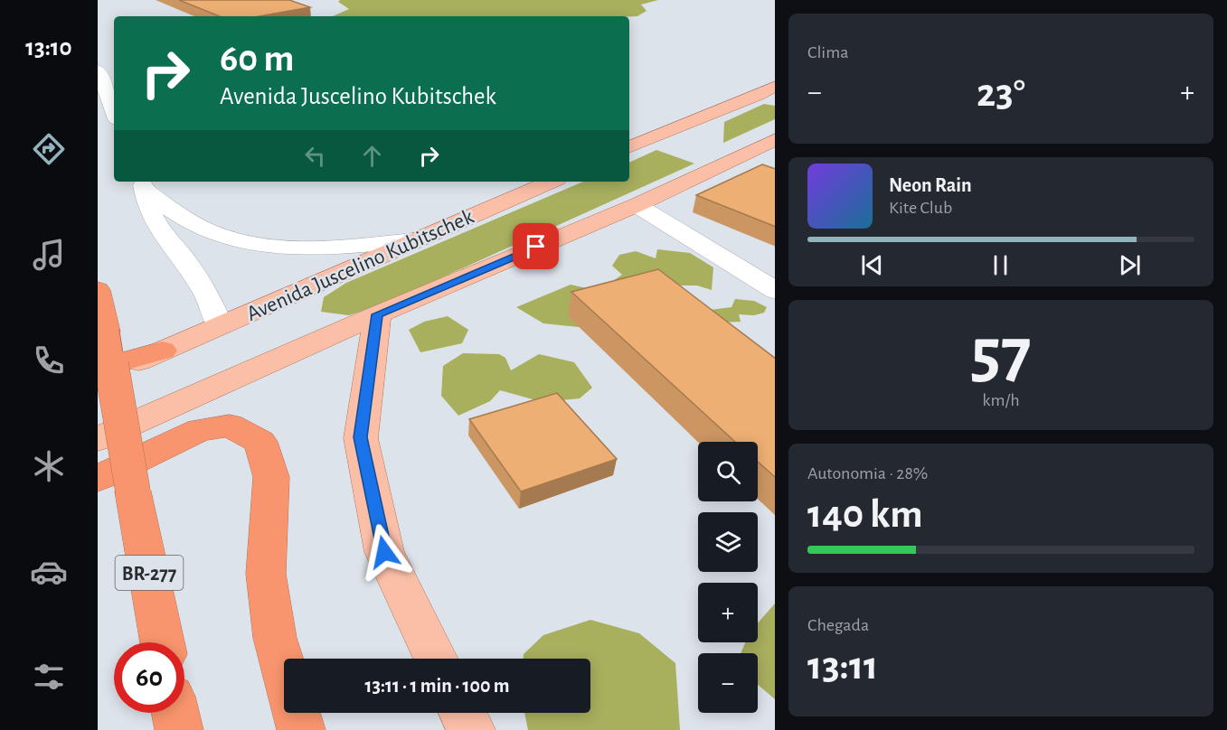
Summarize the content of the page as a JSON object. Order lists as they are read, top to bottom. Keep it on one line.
{"streets":{"highway":["BR-277"],"main road":["Avenida Juscelino Kubitschek"]},"page":{"tabs":"13:10","tile":["Clima",["57","km/h"],["Autonomia · 28%","140 km"],["Chegada","13:11"]],"turn":["60 m","Avenida Juscelino Kubitschek"],"heat":["−","23°","+"],"song":["Neon Rain","Kite Club"],"map_buttons":["+","−"],"limit":"60","trip":"13:11 · 1 min · 100 m"}}
